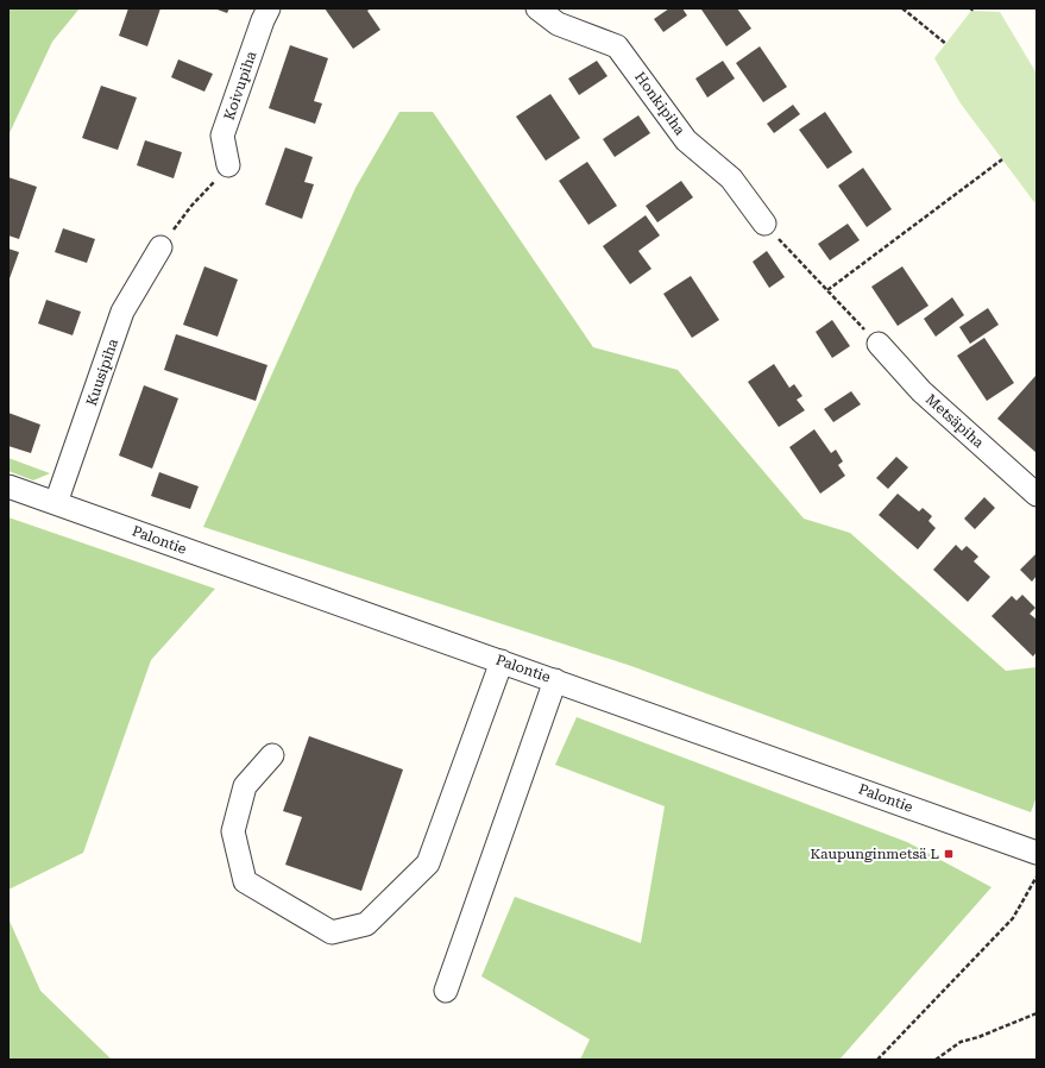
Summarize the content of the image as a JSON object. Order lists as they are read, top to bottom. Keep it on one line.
{"streets":{"street":["Koivupiha","Honkipiha","Kuusipiha","Metsäpiha","Palontie"]},"crossings":[["Kuusipiha","Palontie"]],"places":{"transit":["Kaupunginmetsä L"]}}
